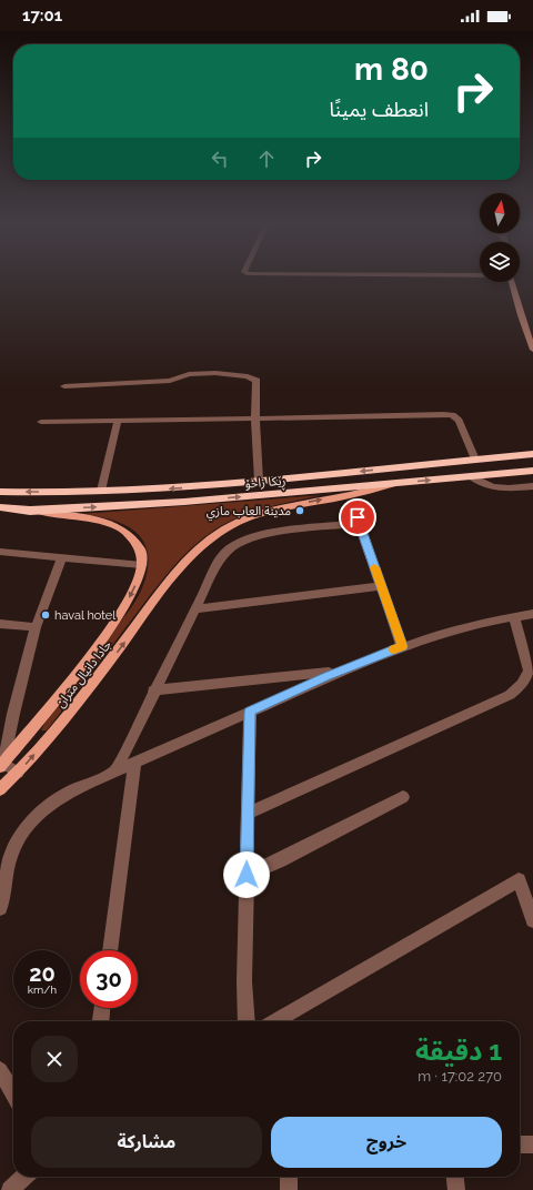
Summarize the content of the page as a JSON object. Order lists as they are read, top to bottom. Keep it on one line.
{"streets":{"highway":["ڕێکا زاخۆ"],"main road":["جادا دانيال متران"]},"crossings":[["ڕێکا زاخۆ","جادا دانيال متران"]],"places":["مدينة العاب مازي","haval hotel"],"north":"top","page":{"status":"17:01","turn":["80 m","انعطف يمينًا"],"speed":"20 km/h","limit":"30","heading":["1 دقيقة","270 m · 17:02"],"buttons":["خروج","مشاركة"]}}
